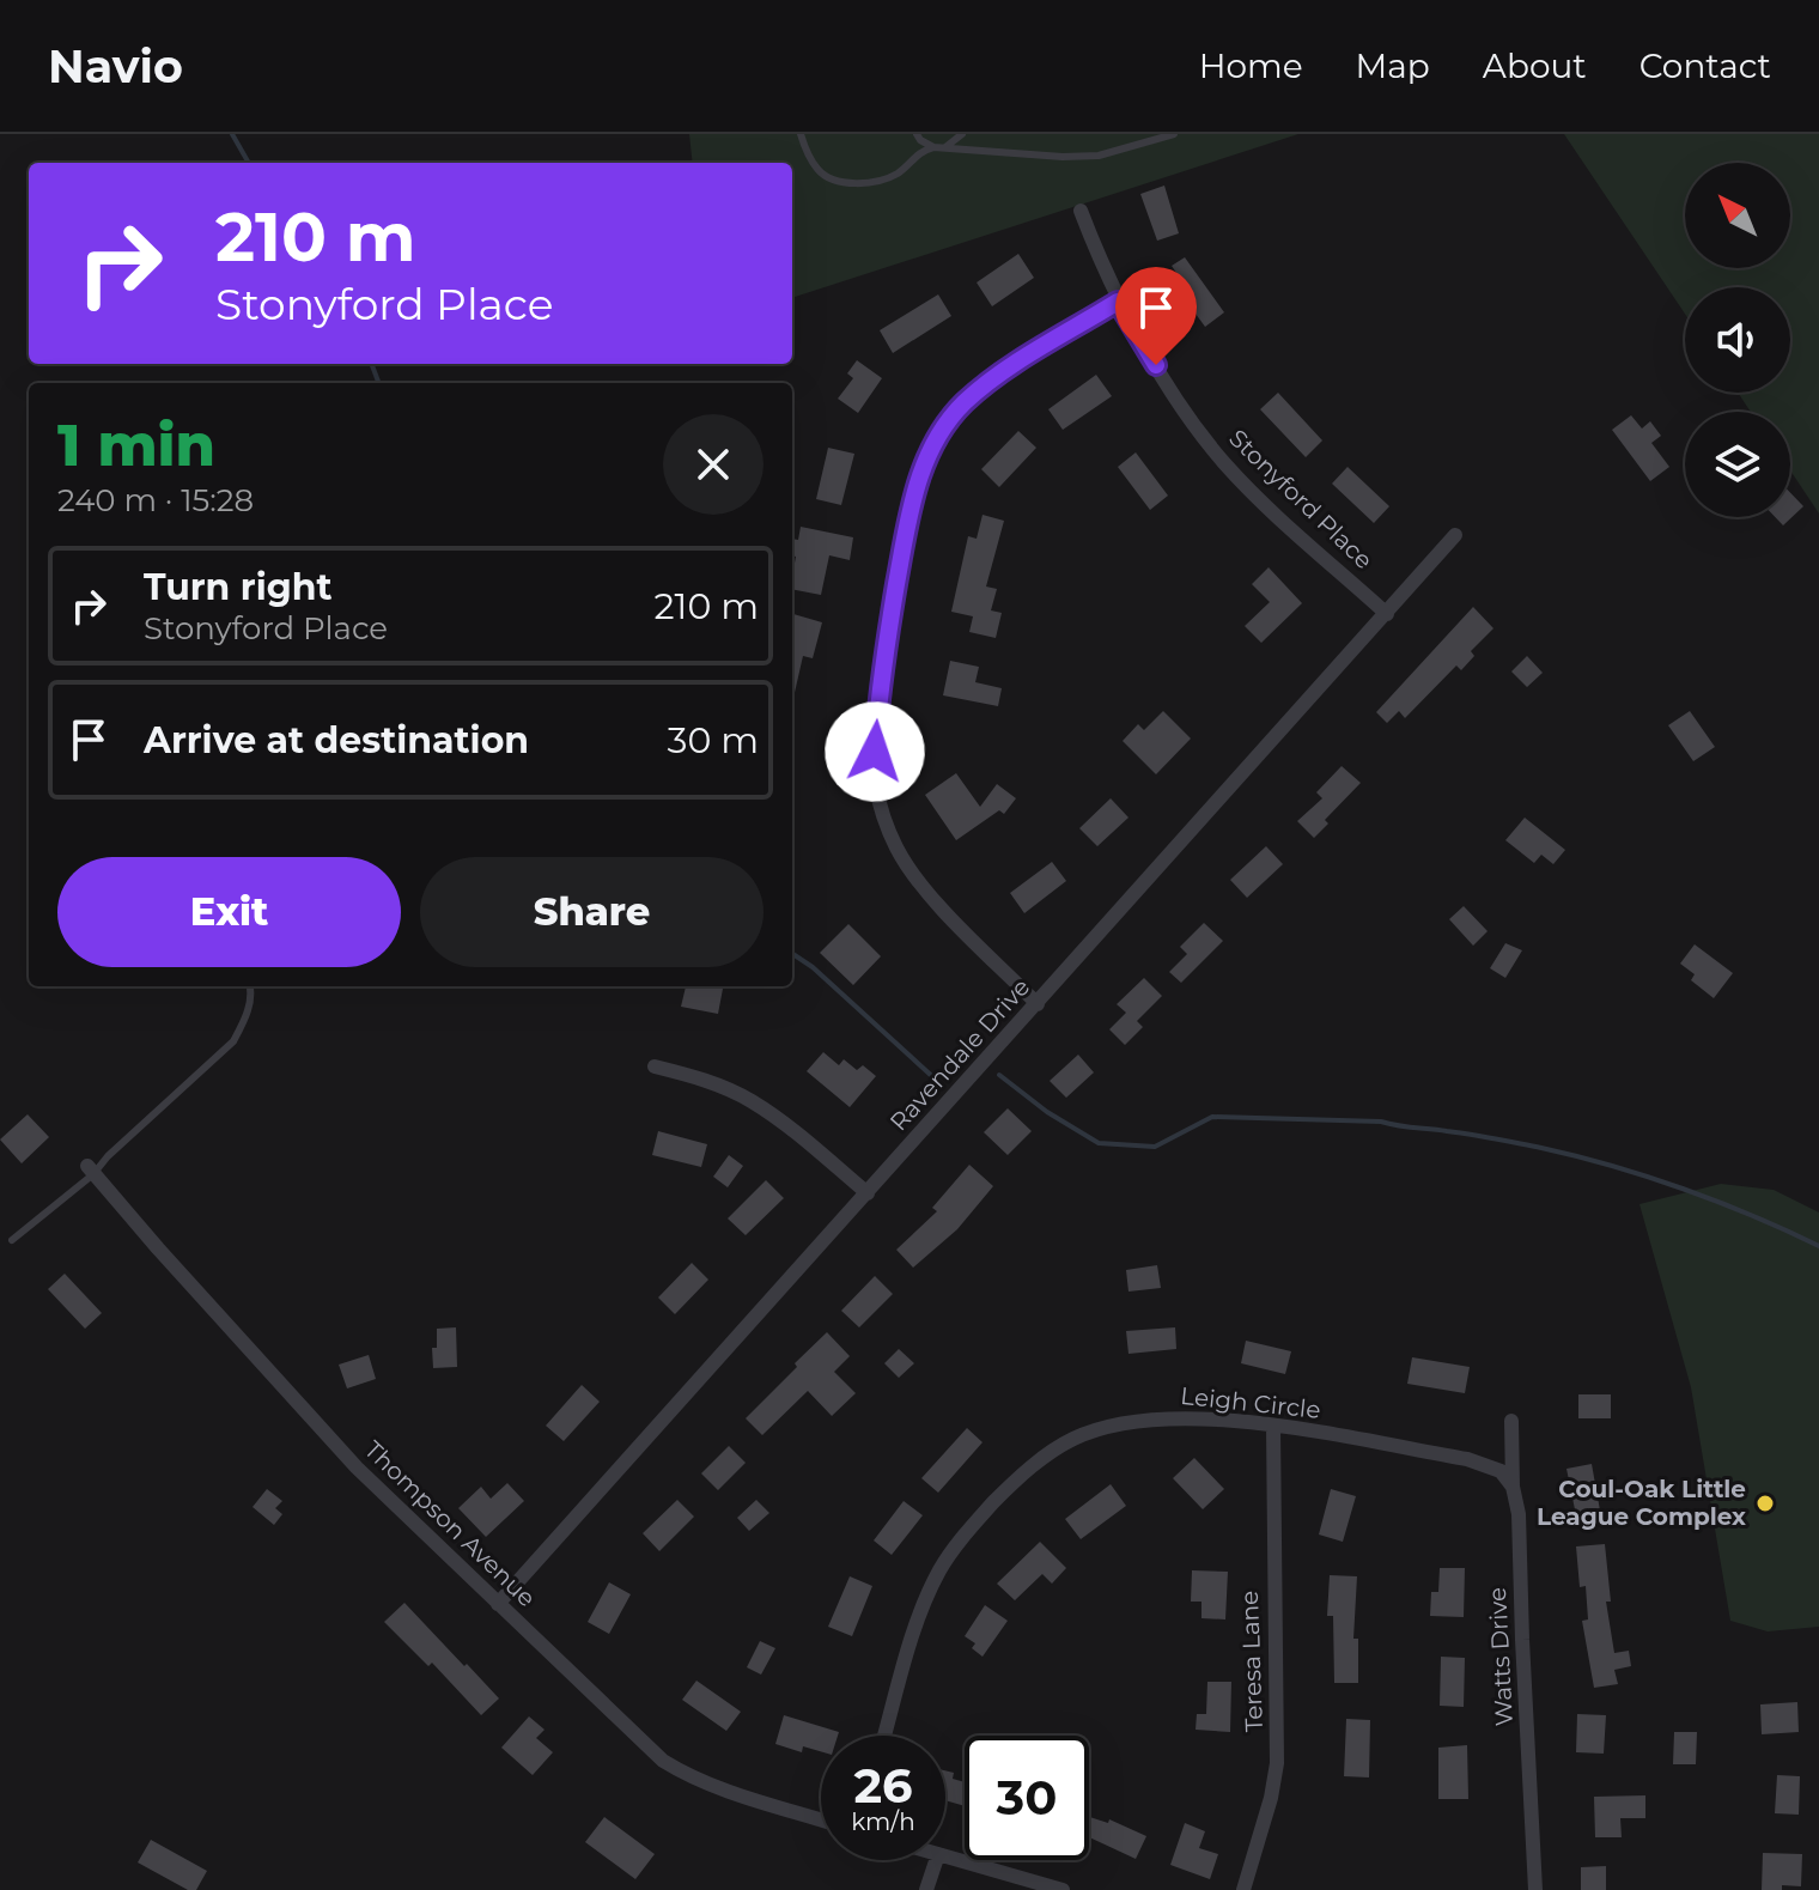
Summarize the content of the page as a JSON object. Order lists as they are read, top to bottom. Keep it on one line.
{"streets":{"street":["Stonyford Place","Ravendale Drive","Leigh Circle","Thompson Avenue","Watts Drive","Teresa Lane"]},"crossings":[["Stonyford Place","Ravendale Drive"],["Ravendale Drive","Thompson Avenue"],["Leigh Circle","Watts Drive"],["Leigh Circle","Teresa Lane"]],"places":["Coul-Oak Little League Complex"],"north":"top left","page":{"header":"Navio","nav":["Home","Map","About","Contact"],"turn":["210 m","Stonyford Place"],"heading":["1 min","240 m · 15:28"],"list":[{"name":"Turn right","note":"Stonyford Place","value":"210 m"},{"name":"Arrive at destination","value":"30 m"}],"buttons":["Exit","Share"],"speed":"26 km/h","limit":"30"}}
